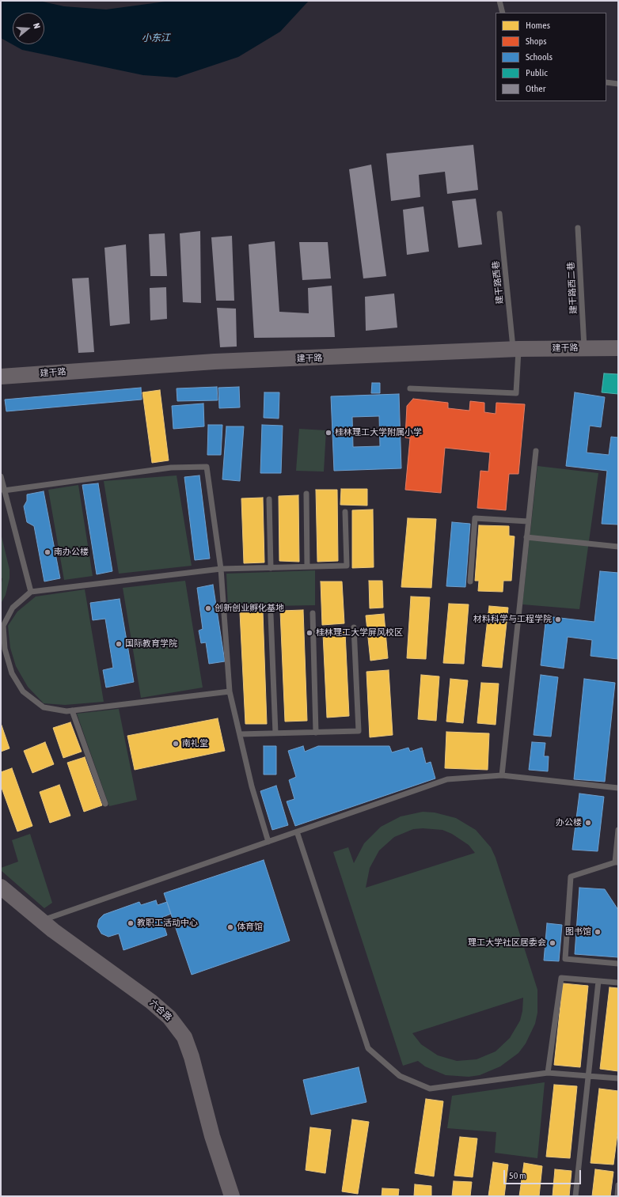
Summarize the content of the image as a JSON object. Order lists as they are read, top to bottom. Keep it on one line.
{"streets":{"main road":["建干路","六合路"],"lane":["建干路西巷","建干路西二巷"]},"crossings":[["建干路西巷","建干路"],["建干路西二巷","建干路"]],"water":["小东江"],"places":["桂林理工大学附属小学","南办公楼","创新创业孵化基地","材料科学与工程学院","桂林理工大学屏风校区","国际教育学院","南礼堂","办公楼","教职工活动中心","体育馆","图书馆","理工大学社区居委会"],"legend":["Homes","Shops","Schools","Public","Other"],"scale_bar":"50 m","north":"right"}
